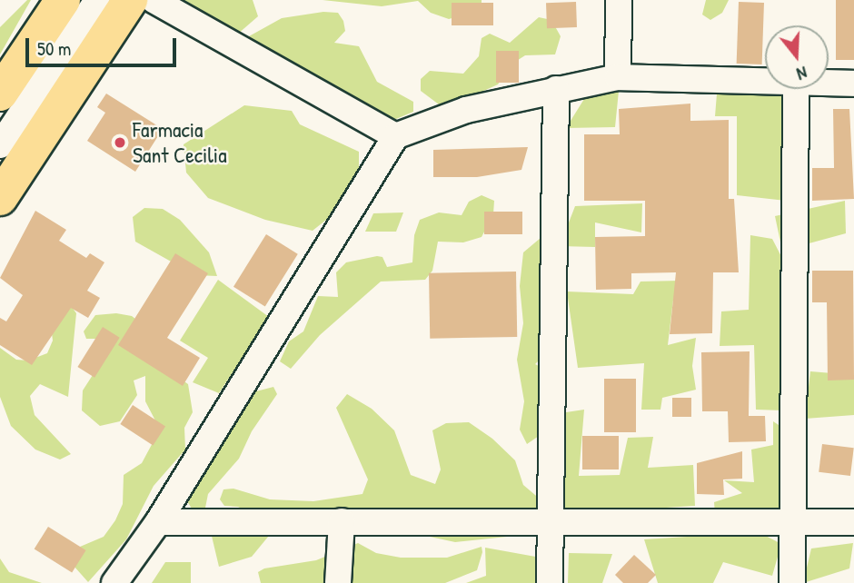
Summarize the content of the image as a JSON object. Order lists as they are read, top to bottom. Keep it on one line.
{"places":["Farmacia Sant Cecilia"],"scale_bar":"50 m","north":"bottom"}
